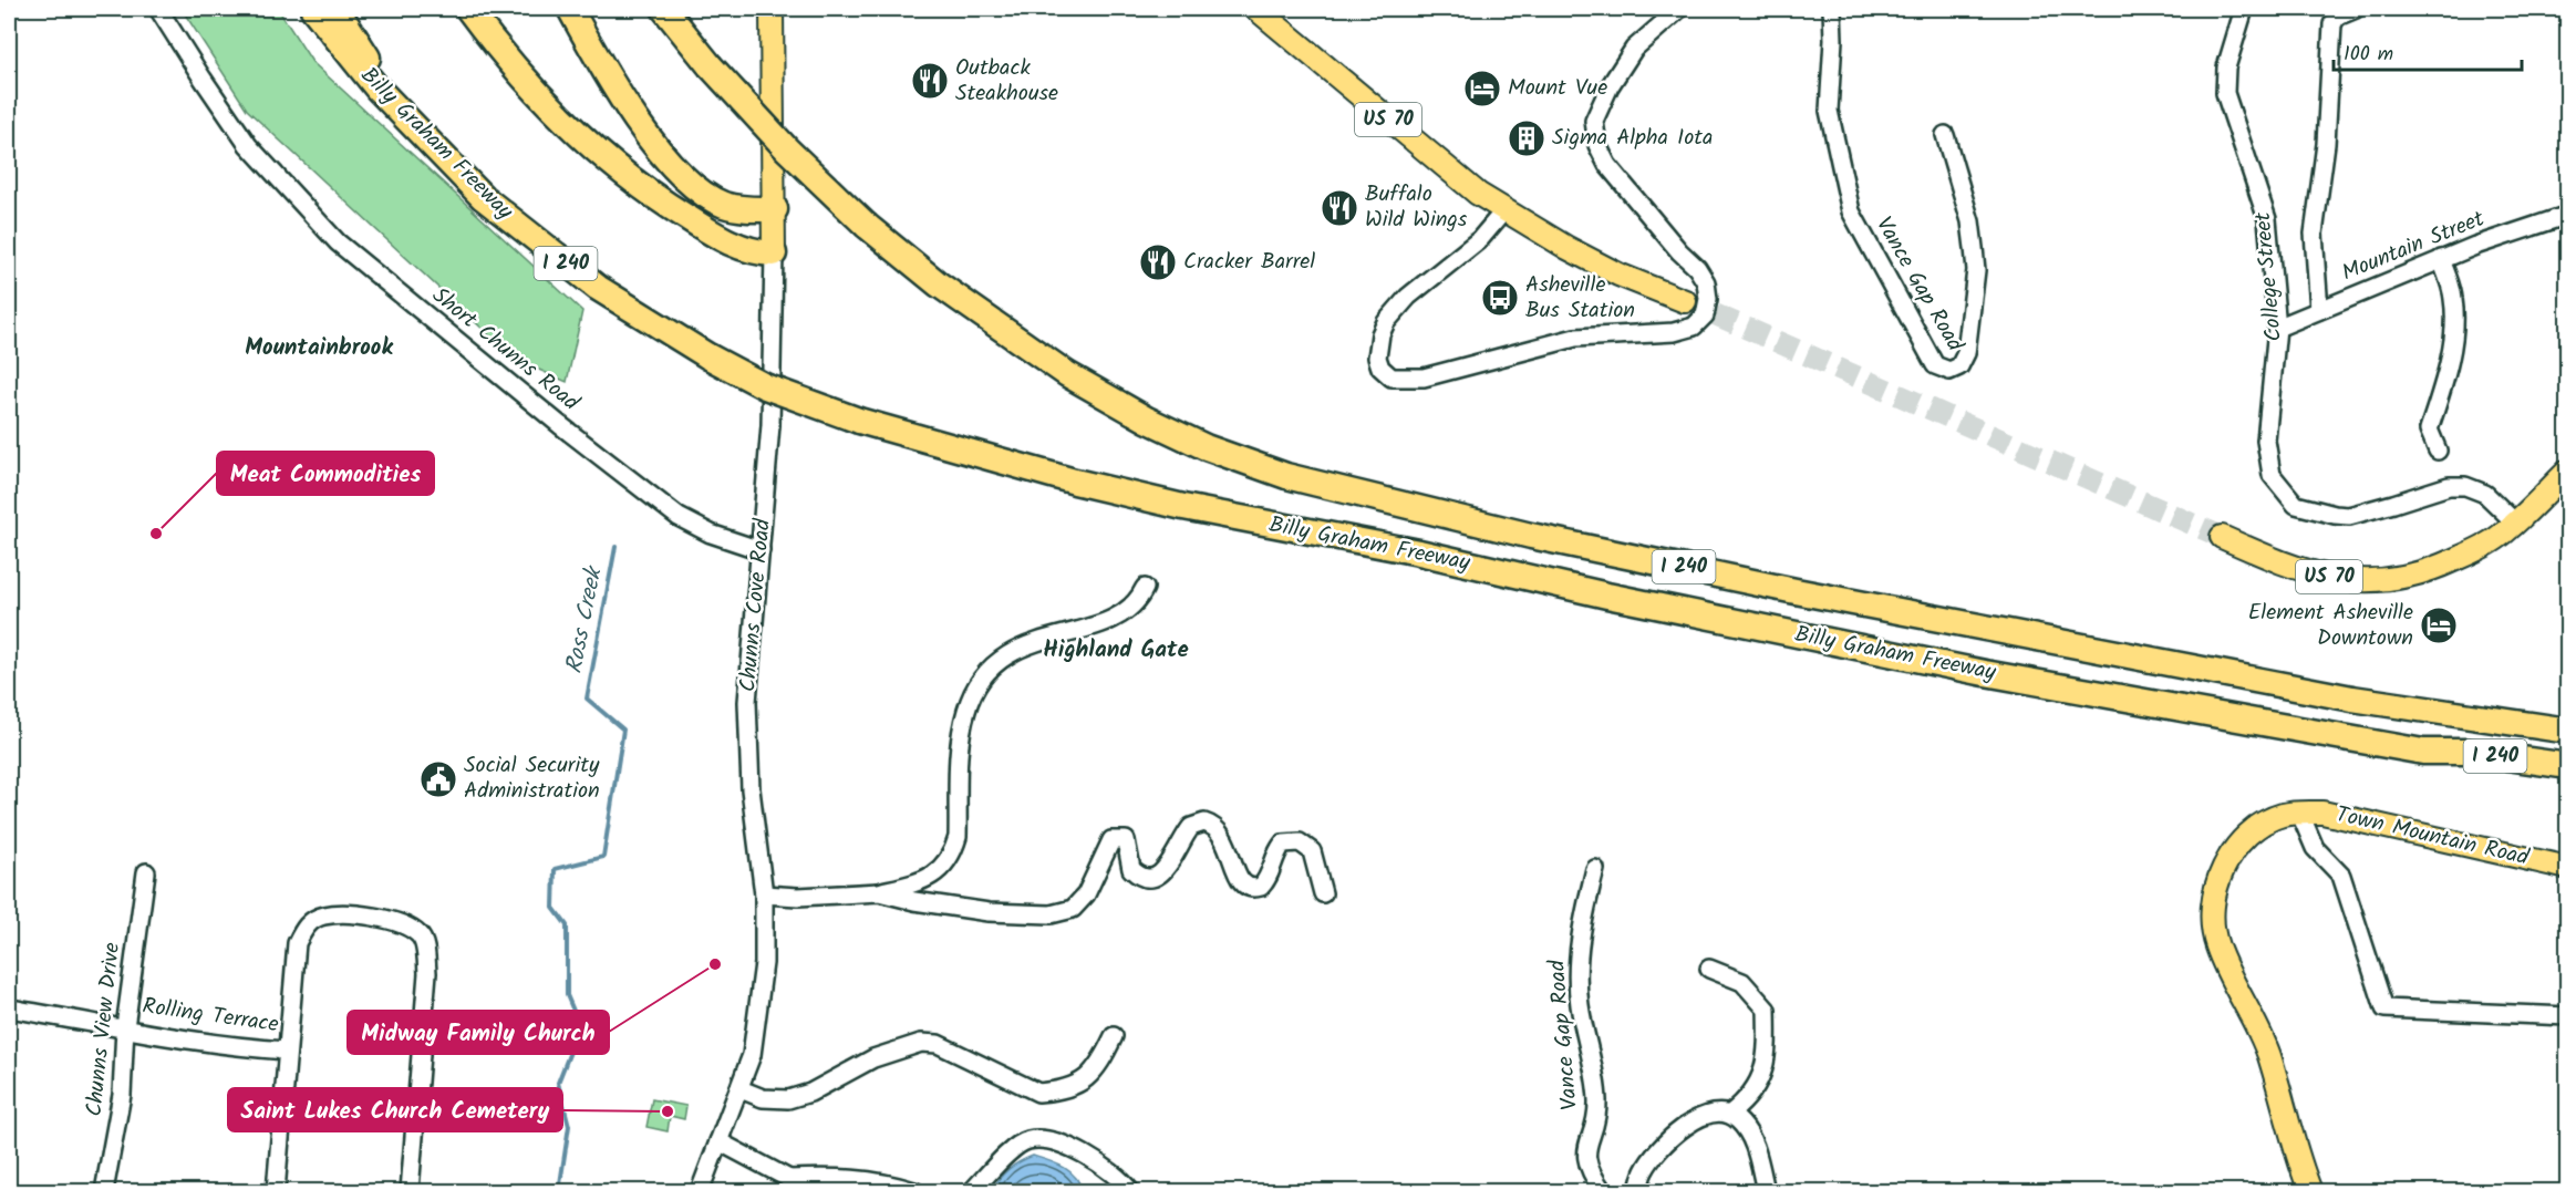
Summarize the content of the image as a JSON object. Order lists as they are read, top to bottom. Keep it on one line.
{"streets":{"highway":["Billy Graham Freeway","I 240"],"main road":["US 70","Chunns Cove Road","Town Mountain Road"],"street":["Mountain Street","College Street","Vance Gap Road","Short Chunns Road","Rolling Terrace","Chunns View Drive"]},"crossings":[["US 70","College Street"],["Mountain Street","College Street"],["Short Chunns Road","Chunns Cove Road"],["Rolling Terrace","Chunns View Drive"]],"districts":["Mountainbrook","Highland Gate"],"water":["Ross Creek"],"places":{"restaurant":["Outback Steakhouse","Buffalo Wild Wings","Cracker Barrel"],"hotel":["Mount Vue","Element Asheville Downtown"],"building":["Sigma Alpha Iota"],"bus stop":["Asheville Bus Station"],"other":["Meat Commodities","Midway Family Church","Saint Lukes Church Cemetery"],"public building":["Social Security Administration"]},"scale_bar":"100 m"}
